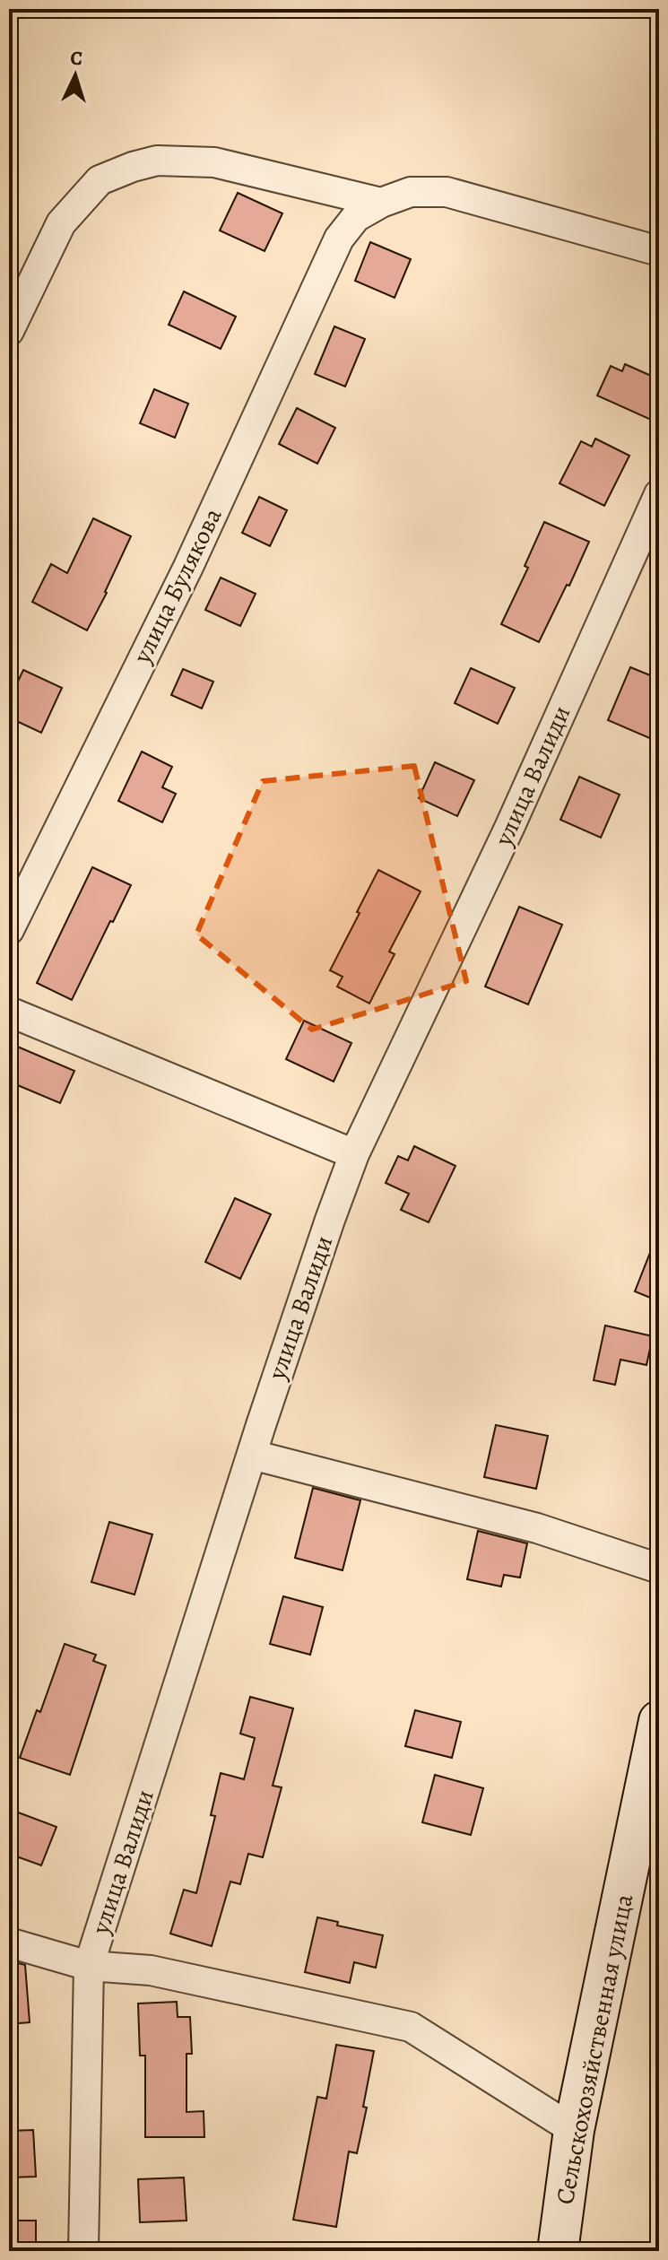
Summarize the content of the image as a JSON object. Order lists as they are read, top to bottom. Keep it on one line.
{"streets":{"main road":["Сельскохозяйственная улица"],"street":["улица Булякова","улица Валиди"]},"north":"top"}
